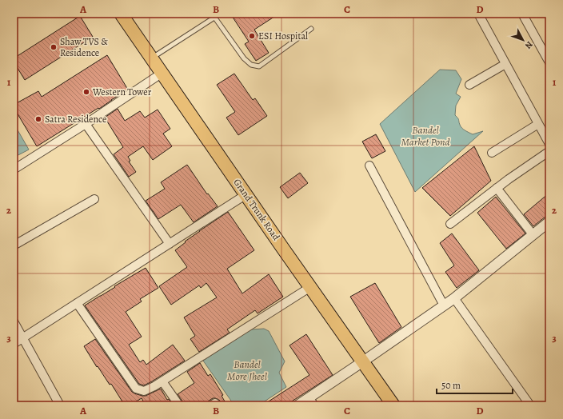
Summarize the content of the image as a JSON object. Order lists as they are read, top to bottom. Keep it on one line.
{"streets":{"main road":["Grand Trunk Road"]},"water":["Bandel Market Pond","Bandel More Jheel"],"places":["ESI Hospital","Shaw TVS & Residence","Western Tower","Satra Residence"],"scale_bar":"50 m","north":"bottom right","grid":{"columns":["A","B","C","D"],"rows":["1","2","3"]}}
